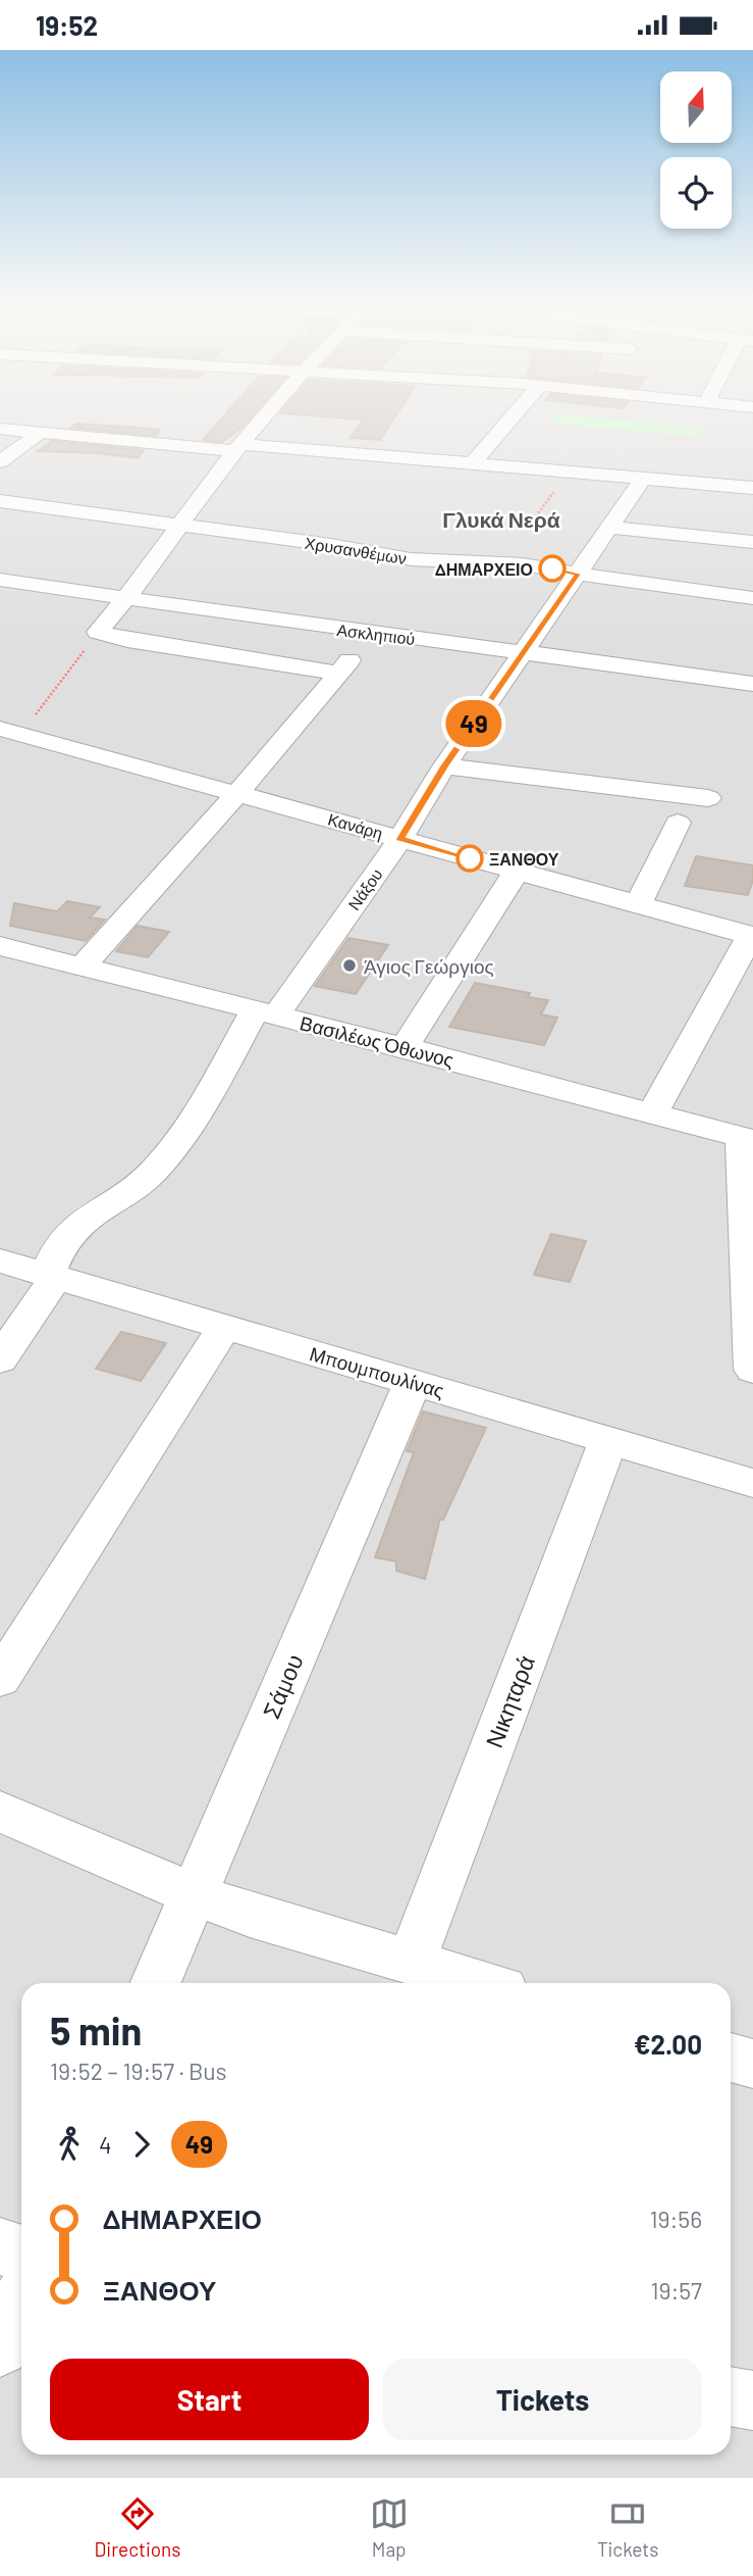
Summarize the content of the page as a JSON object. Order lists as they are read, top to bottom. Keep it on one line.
{"streets":{"street":["Χρυσανθέμων","Ασκληπιού","Κανάρη","Νάξου","Βασιλέως Όθωνος","Μπουμπουλίνας","Σάμου","Νικηταρά"]},"crossings":[["Χρυσανθέμων","Νάξου"],["Ασκληπιού","Νάξου"],["Κανάρη","Νάξου"],["Νάξου","Βασιλέως Όθωνος"],["Νάξου","Μπουμπουλίνας"],["Μπουμπουλίνας","Σάμου"],["Μπουμπουλίνας","Νικηταρά"]],"districts":["Γλυκά Νερά"],"places":["ΔΗΜΑΡΧΕΙΟ","ΞΑΝΘΟΥ","Άγιος Γεώργιος"],"lines":["bus line 49"],"north":"top","page":{"status":"19:52","on_map":"49","heading":["5 min","19:52 – 19:57 · Bus","€2.00"],"legs":["4","49"],"list":[{"name":"ΔΗΜΑΡΧΕΙΟ","value":"19:56"},{"name":"ΞΑΝΘΟΥ","value":"19:57"}],"buttons":["Start","Tickets"],"tabs":["Directions","Map","Tickets"]}}
